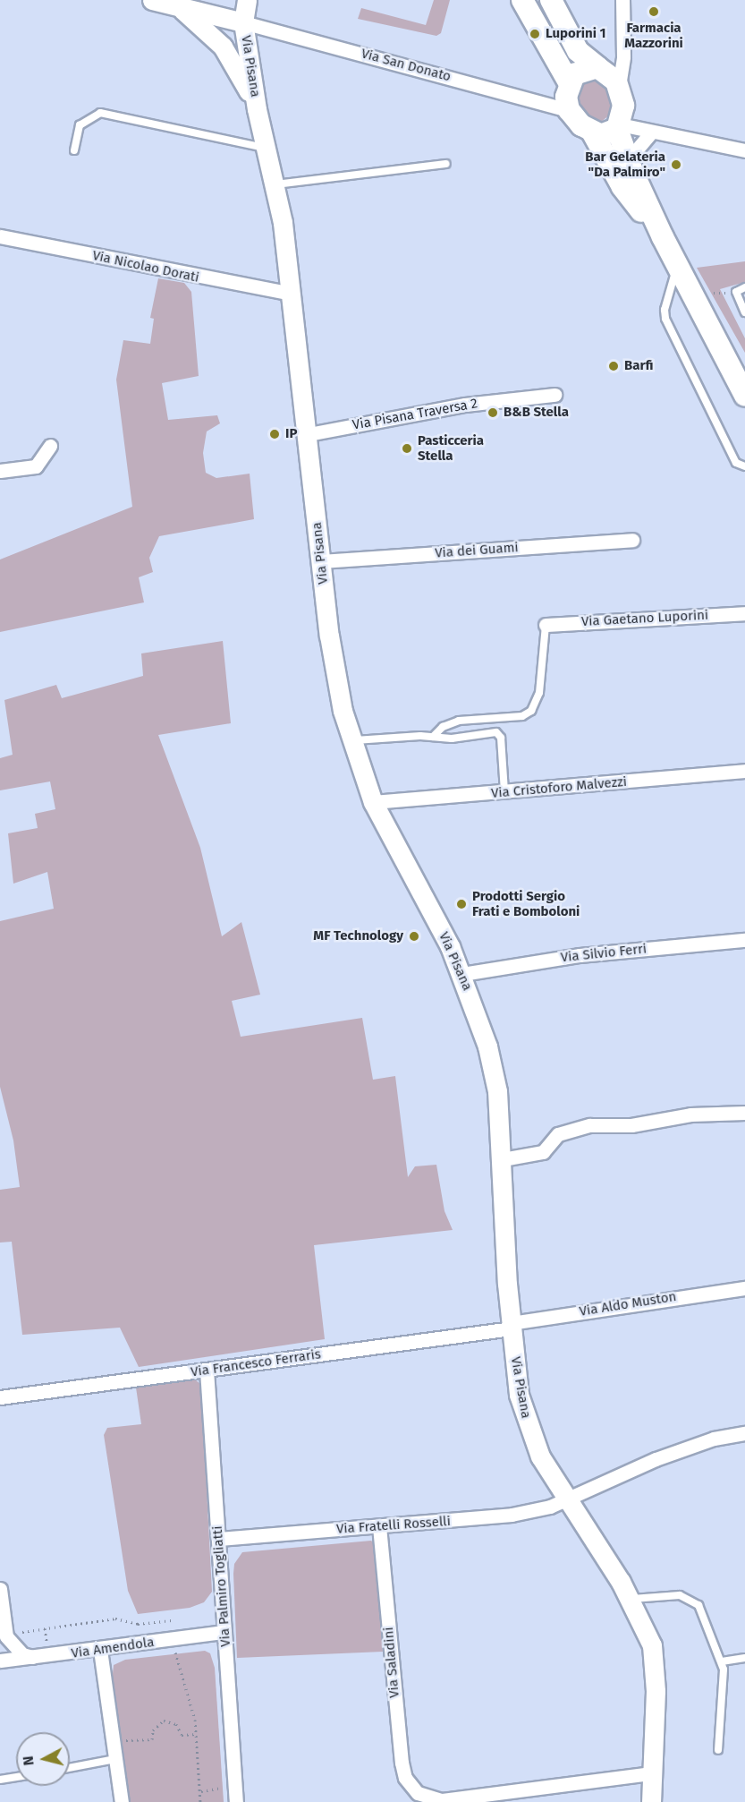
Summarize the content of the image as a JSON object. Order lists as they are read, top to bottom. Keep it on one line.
{"streets":{"main road":["Via Pisana"],"street":["Via San Donato","Via Nicolao Dorati","Via Pisana Traversa 2","Via dei Guami","Via Gaetano Luporini","Via Cristoforo Malvezzi","Via Silvio Ferri","Via Aldo Muston","Via Francesco Ferraris","Via Fratelli Rosselli","Via Palmiro Togliatti","Via Amendola","Via Saladini"]},"crossings":[["Via San Donato","Via Pisana"],["Via Pisana","Via Nicolao Dorati"],["Via Pisana","Via Pisana Traversa 2"],["Via Pisana","Via dei Guami"],["Via Pisana","Via Cristoforo Malvezzi"],["Via Pisana","Via Silvio Ferri"],["Via Pisana","Via Aldo Muston"],["Via Pisana","Via Francesco Ferraris"],["Via Pisana","Via Fratelli Rosselli"],["Via Aldo Muston","Via Francesco Ferraris"],["Via Francesco Ferraris","Via Palmiro Togliatti"],["Via Fratelli Rosselli","Via Palmiro Togliatti"],["Via Fratelli Rosselli","Via Saladini"],["Via Palmiro Togliatti","Via Amendola"]],"places":["Farmacia Mazzorini","Luporini 1","Bar Gelateria \"Da Palmiro\"","Barfi","B&B Stella","IP","Pasticceria Stella","Prodotti Sergio Frati e Bomboloni","MF Technology"],"north":"left"}
